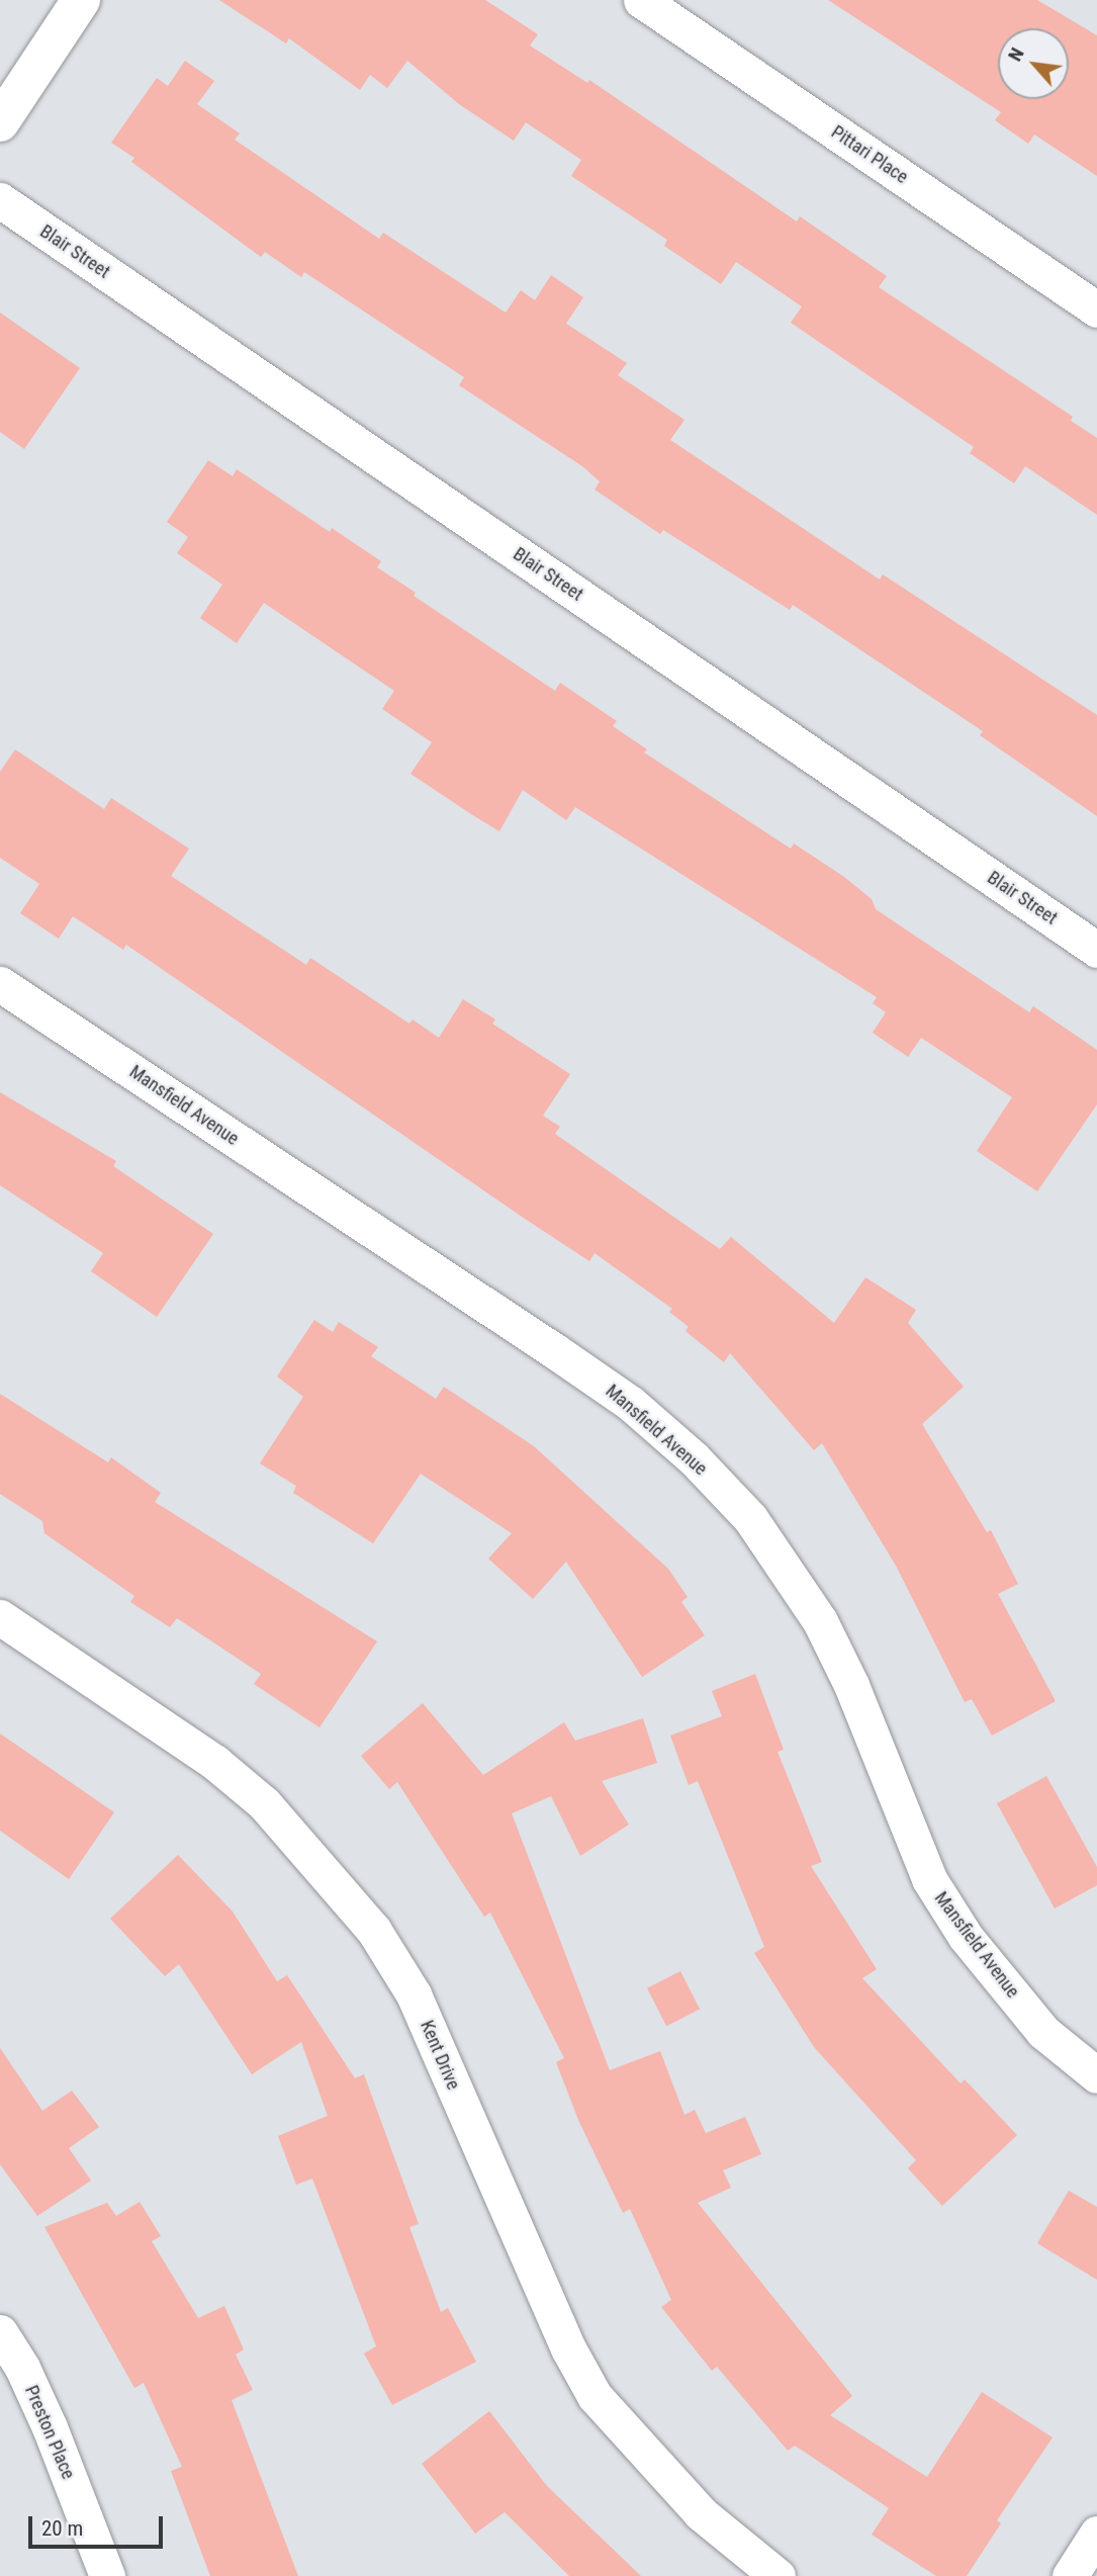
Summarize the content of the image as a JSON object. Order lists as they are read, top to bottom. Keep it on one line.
{"streets":{"street":["Pittari Place","Blair Street","Mansfield Avenue","Kent Drive","Preston Place"]},"scale_bar":"20 m","north":"top left"}
